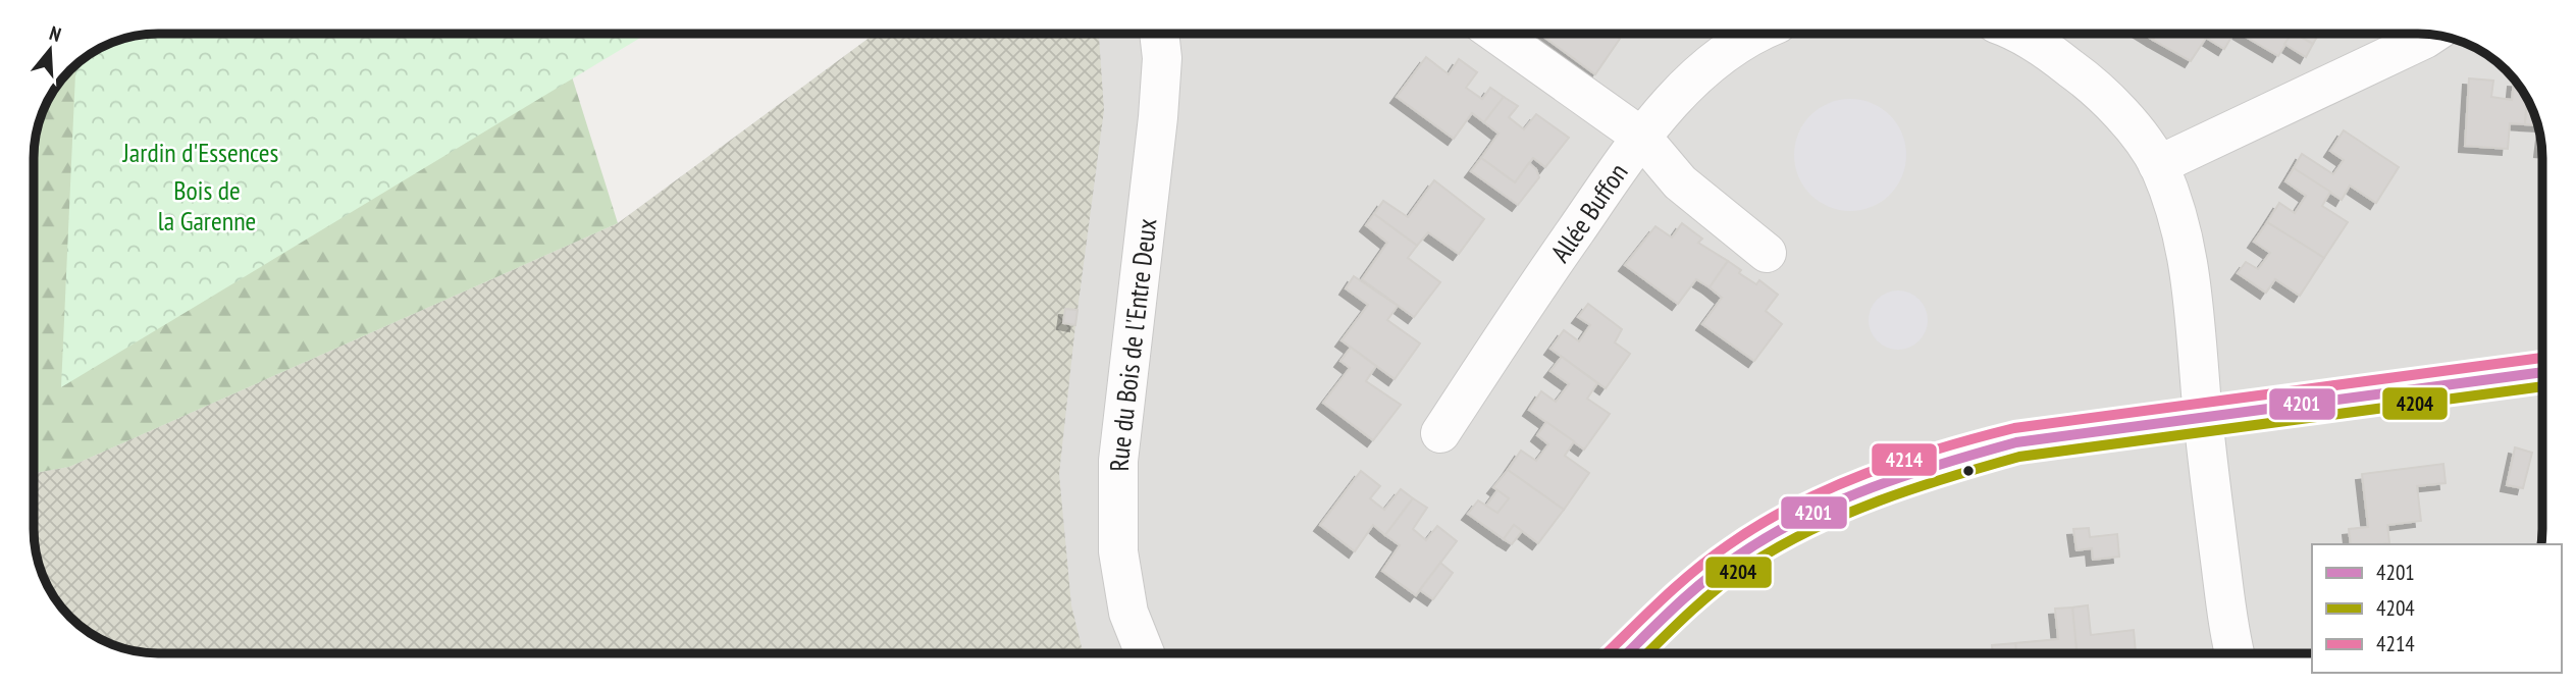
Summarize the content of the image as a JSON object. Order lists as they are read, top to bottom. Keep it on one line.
{"streets":{"street":["Allée Buffon","Rue du Bois de l'Entre Deux"]},"parks":["Jardin d'Essences","Bois de la Garenne"],"lines":["transit line 4214","transit line 4201","transit line 4204"],"legend":["4201","4204","4214"],"north":"top"}
